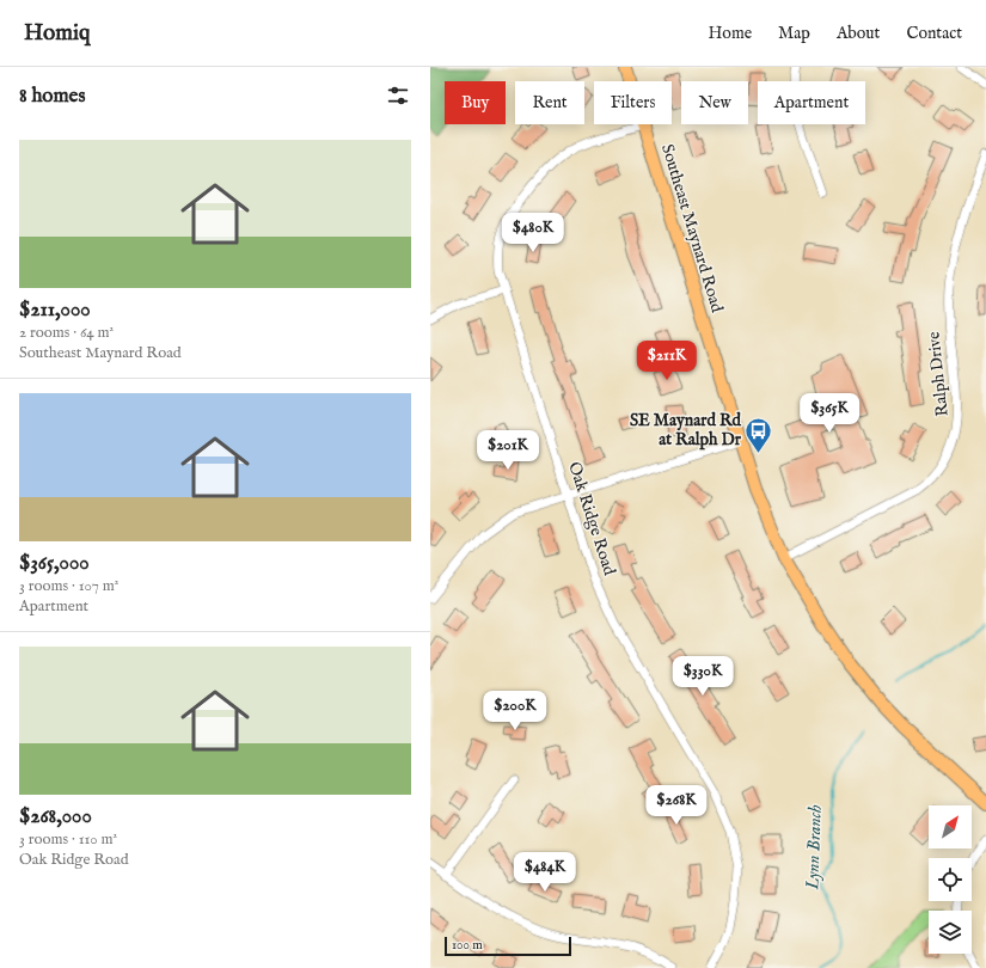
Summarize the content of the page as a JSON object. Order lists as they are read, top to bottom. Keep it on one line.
{"streets":{"main road":["Southeast Maynard Road"],"street":["Ralph Drive","Oak Ridge Road"]},"crossings":[["Southeast Maynard Road","Ralph Drive"],["Southeast Maynard Road","Oak Ridge Road"]],"water":["Lynn Branch"],"places":{"bus stop":["SE Maynard Rd at Ralph Dr"]},"scale_bar":"100 m","north":"top right","page":{"header":"Homiq","nav":["Home","Map","About","Contact"],"heading":"8 homes","chip":["Buy","Rent","Filters","New","Apartment"],"list":[{"name":"$211,000","note":"2 rooms · 64 m² · Southeast Maynard Road"},{"name":"$365,000","note":"3 rooms · 107 m² · Apartment"},{"name":"$268,000","note":"3 rooms · 110 m² · Oak Ridge Road"}],"price":["$480K","$211K","$365K","$201K","$330K","$200K","$268K","$484K"],"scale":"100 m"}}
